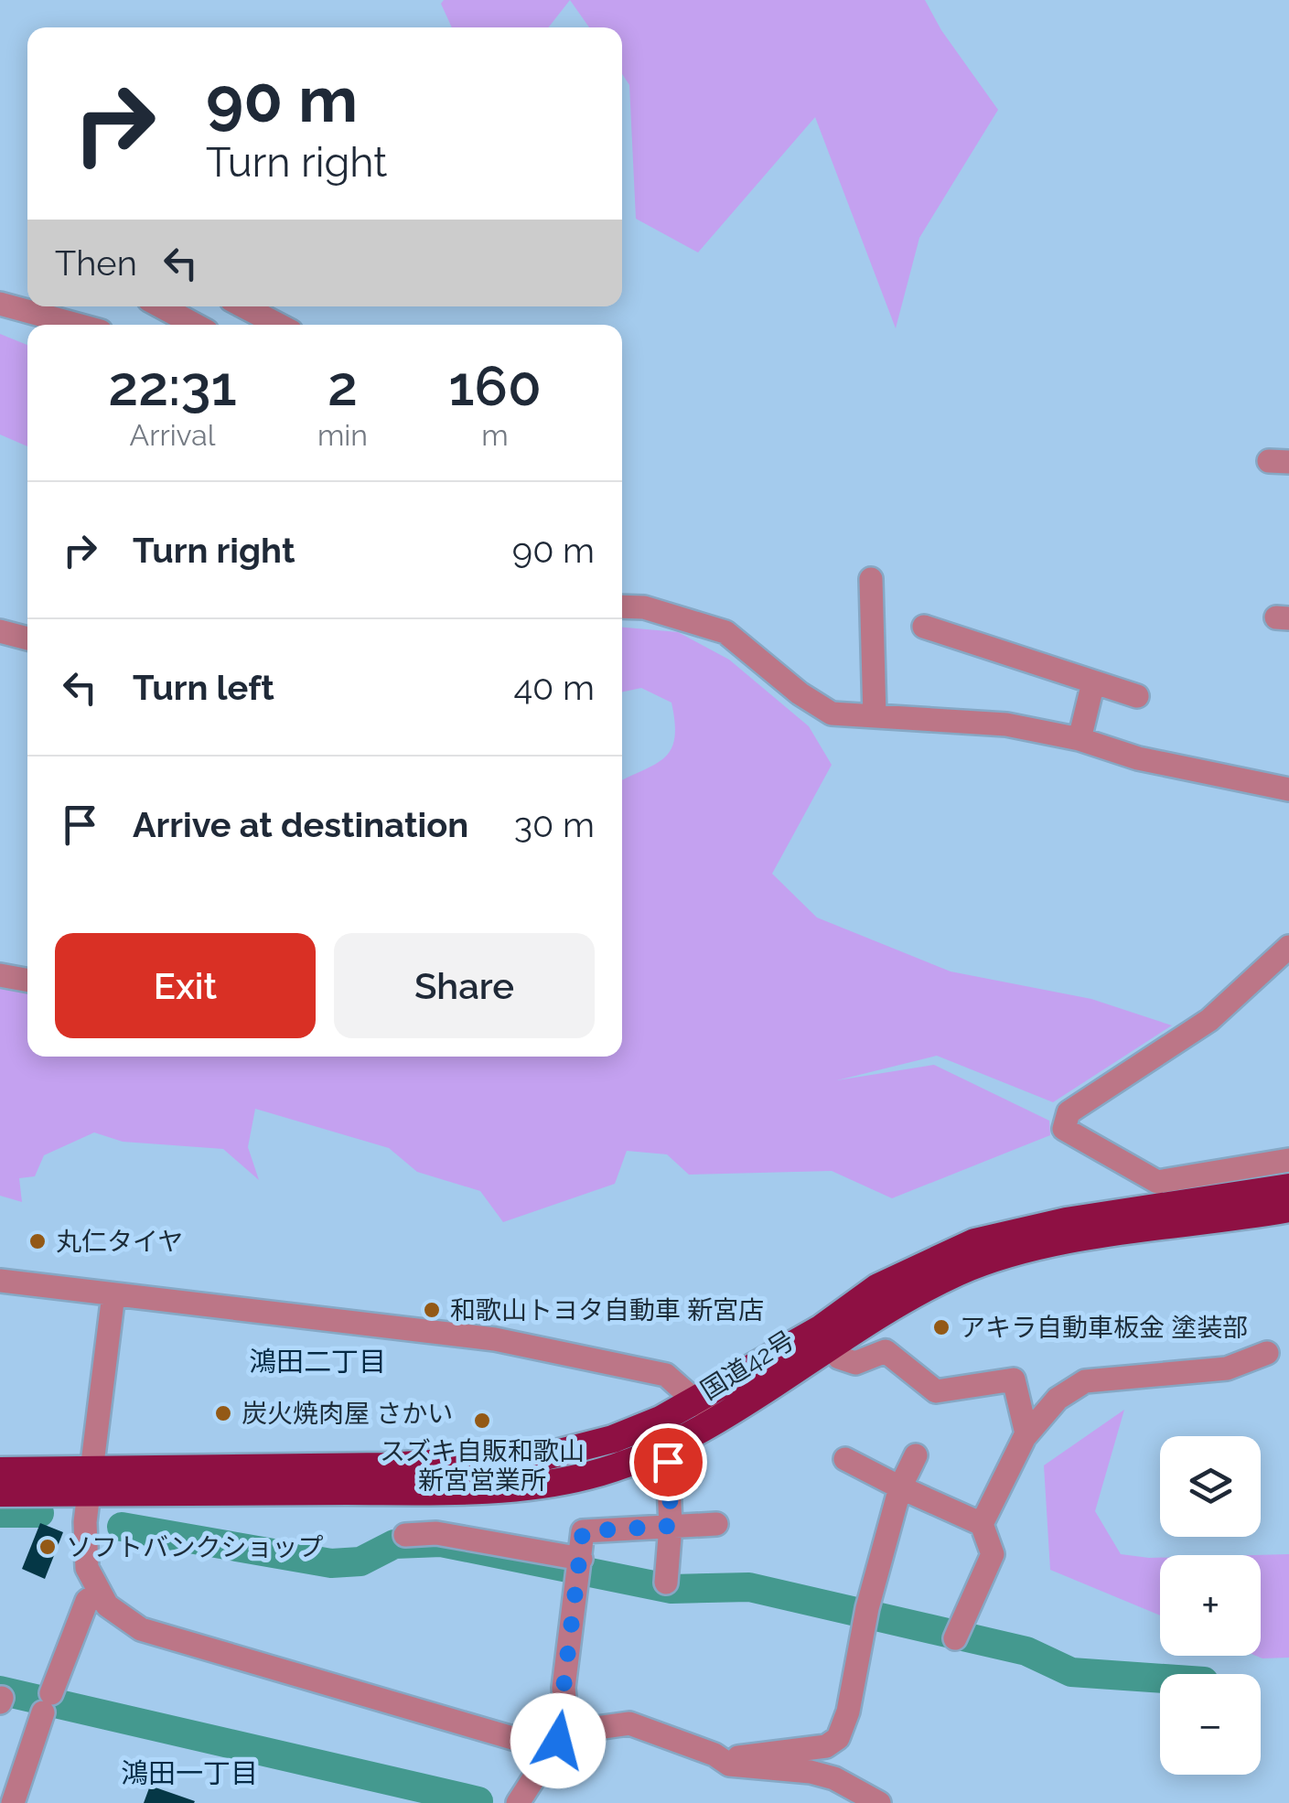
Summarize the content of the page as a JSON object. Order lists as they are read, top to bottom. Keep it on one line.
{"streets":{"highway":["国道42号"]},"districts":["鴻田二丁目","鴻田一丁目"],"places":["丸仁タイヤ","和歌山トヨタ自動車 新宮店","アキラ自動車板金 塗装部","炭火焼肉屋 さかい","スズキ自販和歌山 新宮営業所","ソフトバンクショップ"],"page":{"turn":["90 m","Turn right"],"then":"Then","eta":["22:31","Arrival","2","min","160","m"],"list":[{"name":"Turn right","value":"90 m"},{"name":"Turn left","value":"40 m"},{"name":"Arrive at destination","value":"30 m"}],"buttons":["Exit","Share"],"map_buttons":["+","−"]}}
